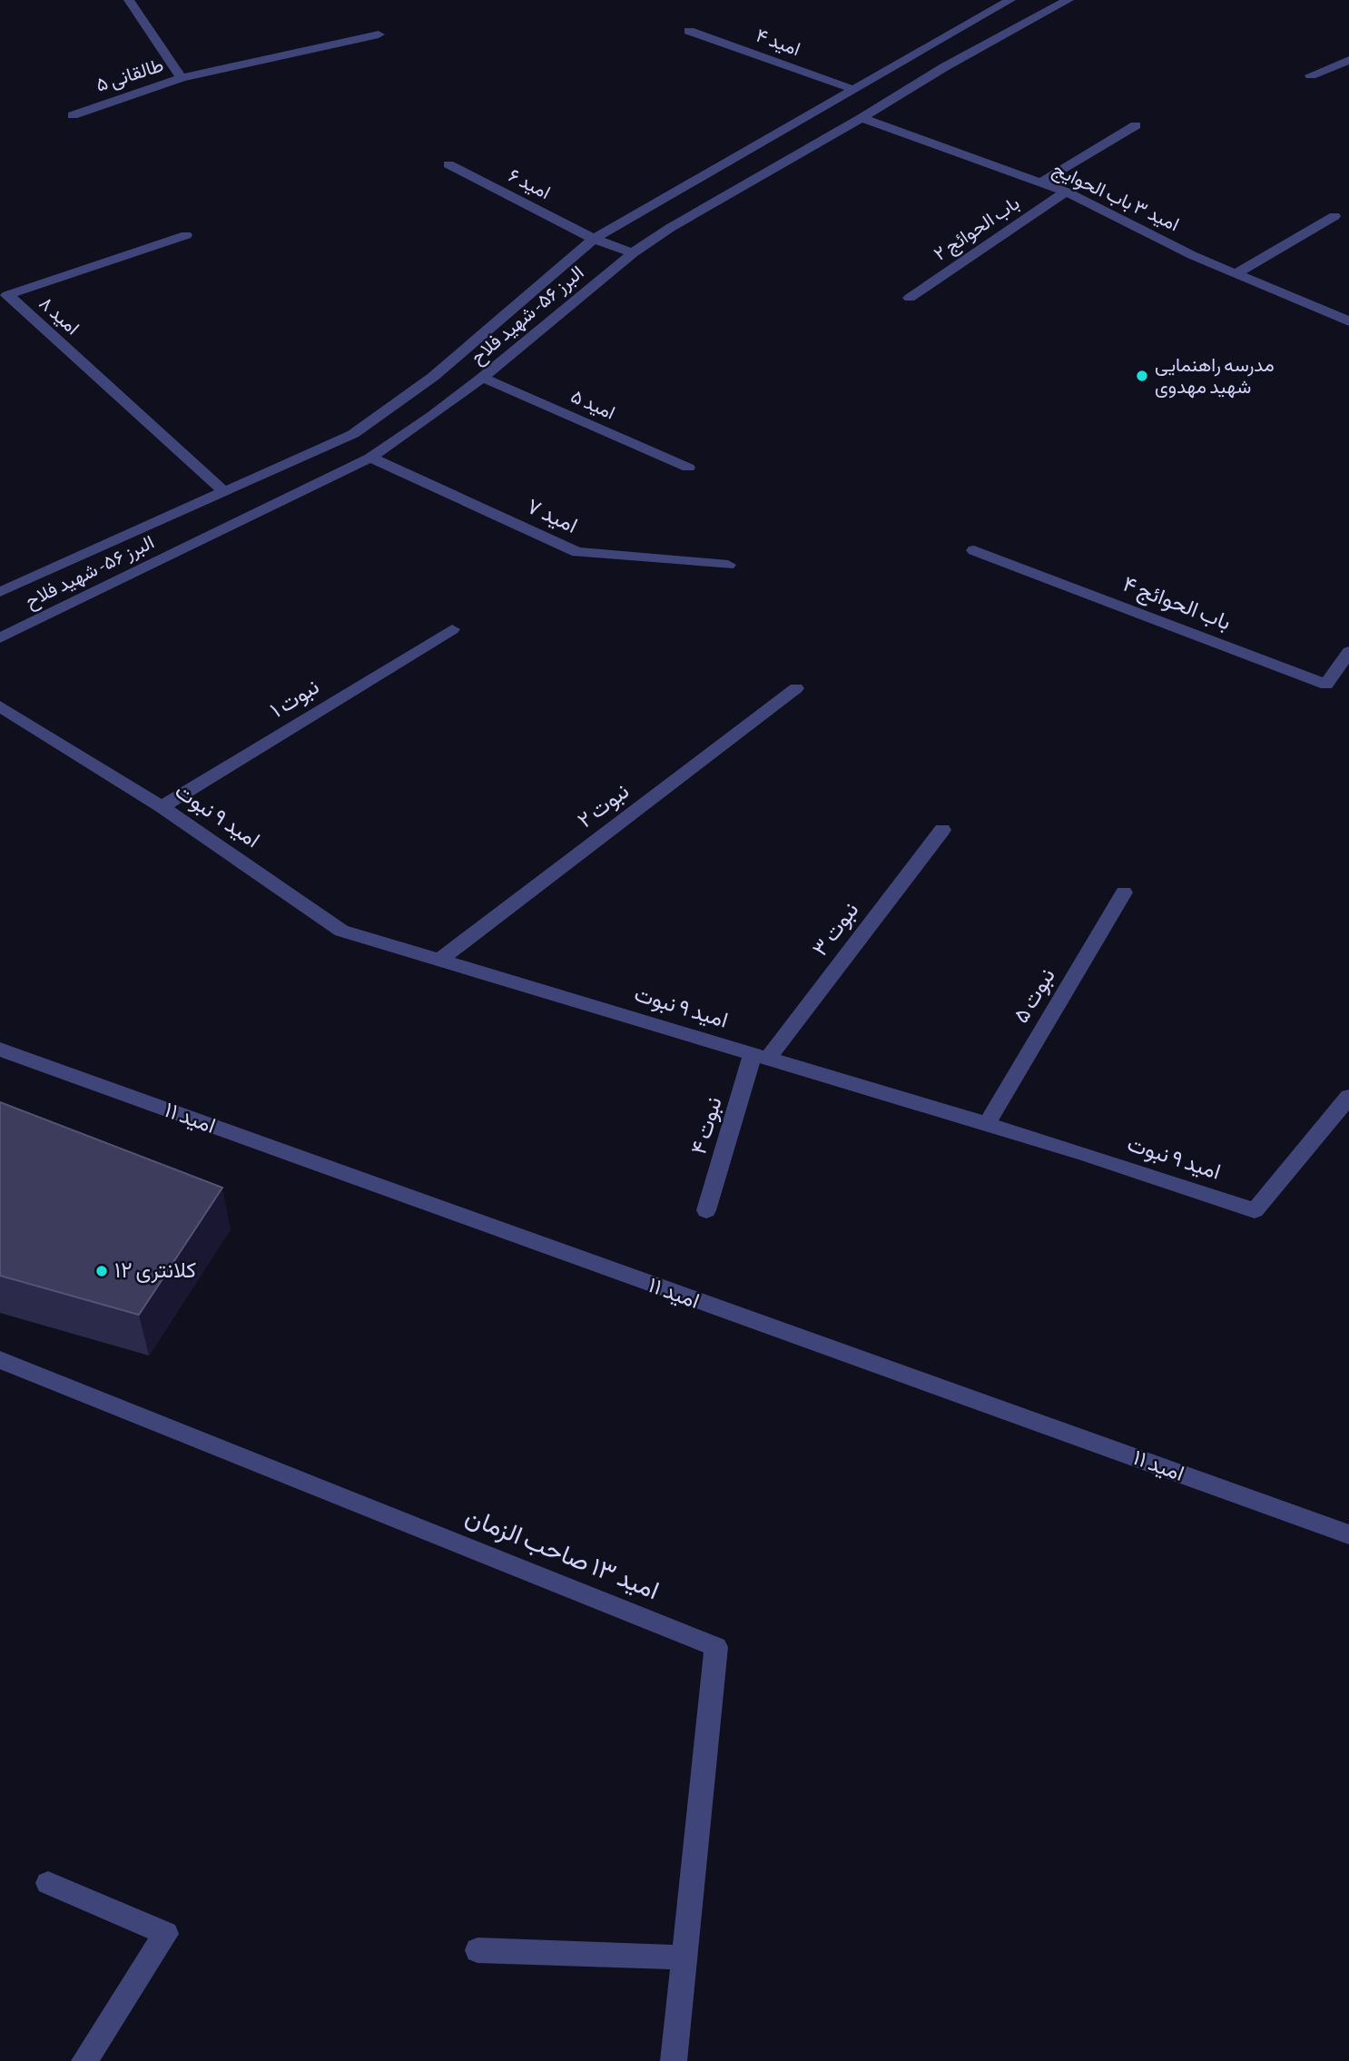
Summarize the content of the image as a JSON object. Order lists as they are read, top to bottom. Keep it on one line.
{"streets":{"street":["امید ۴","طالقانی ۵","امید ۶","امید ۳ باب الحوایج","باب الحوائج ۲","البرز ۵۶- شهید فلاح","امید ۸","امید ۵","امید ۷","باب الحوائج ۴","نبوت ۱","نبوت ۲","امید ۹ نبوت","نبوت ۳","نبوت ۵","امید ۱۱","نبوت ۴","امید ۱۳ صاحب الزمان"]},"crossings":[["امید ۴","البرز ۵۶- شهید فلاح"],["امید ۶","البرز ۵۶- شهید فلاح"],["امید ۳ باب الحوایج","باب الحوائج ۲"],["امید ۳ باب الحوایج","البرز ۵۶- شهید فلاح"],["البرز ۵۶- شهید فلاح","امید ۸"],["البرز ۵۶- شهید فلاح","امید ۵"],["البرز ۵۶- شهید فلاح","امید ۷"],["نبوت ۱","امید ۹ نبوت"],["نبوت ۲","امید ۹ نبوت"],["امید ۹ نبوت","نبوت ۳"],["امید ۹ نبوت","نبوت ۵"],["امید ۹ نبوت","نبوت ۴"],["نبوت ۳","نبوت ۴"]],"places":["مدرسه راهنمایی شهید مهدوی","کلانتری ۱۲"]}
